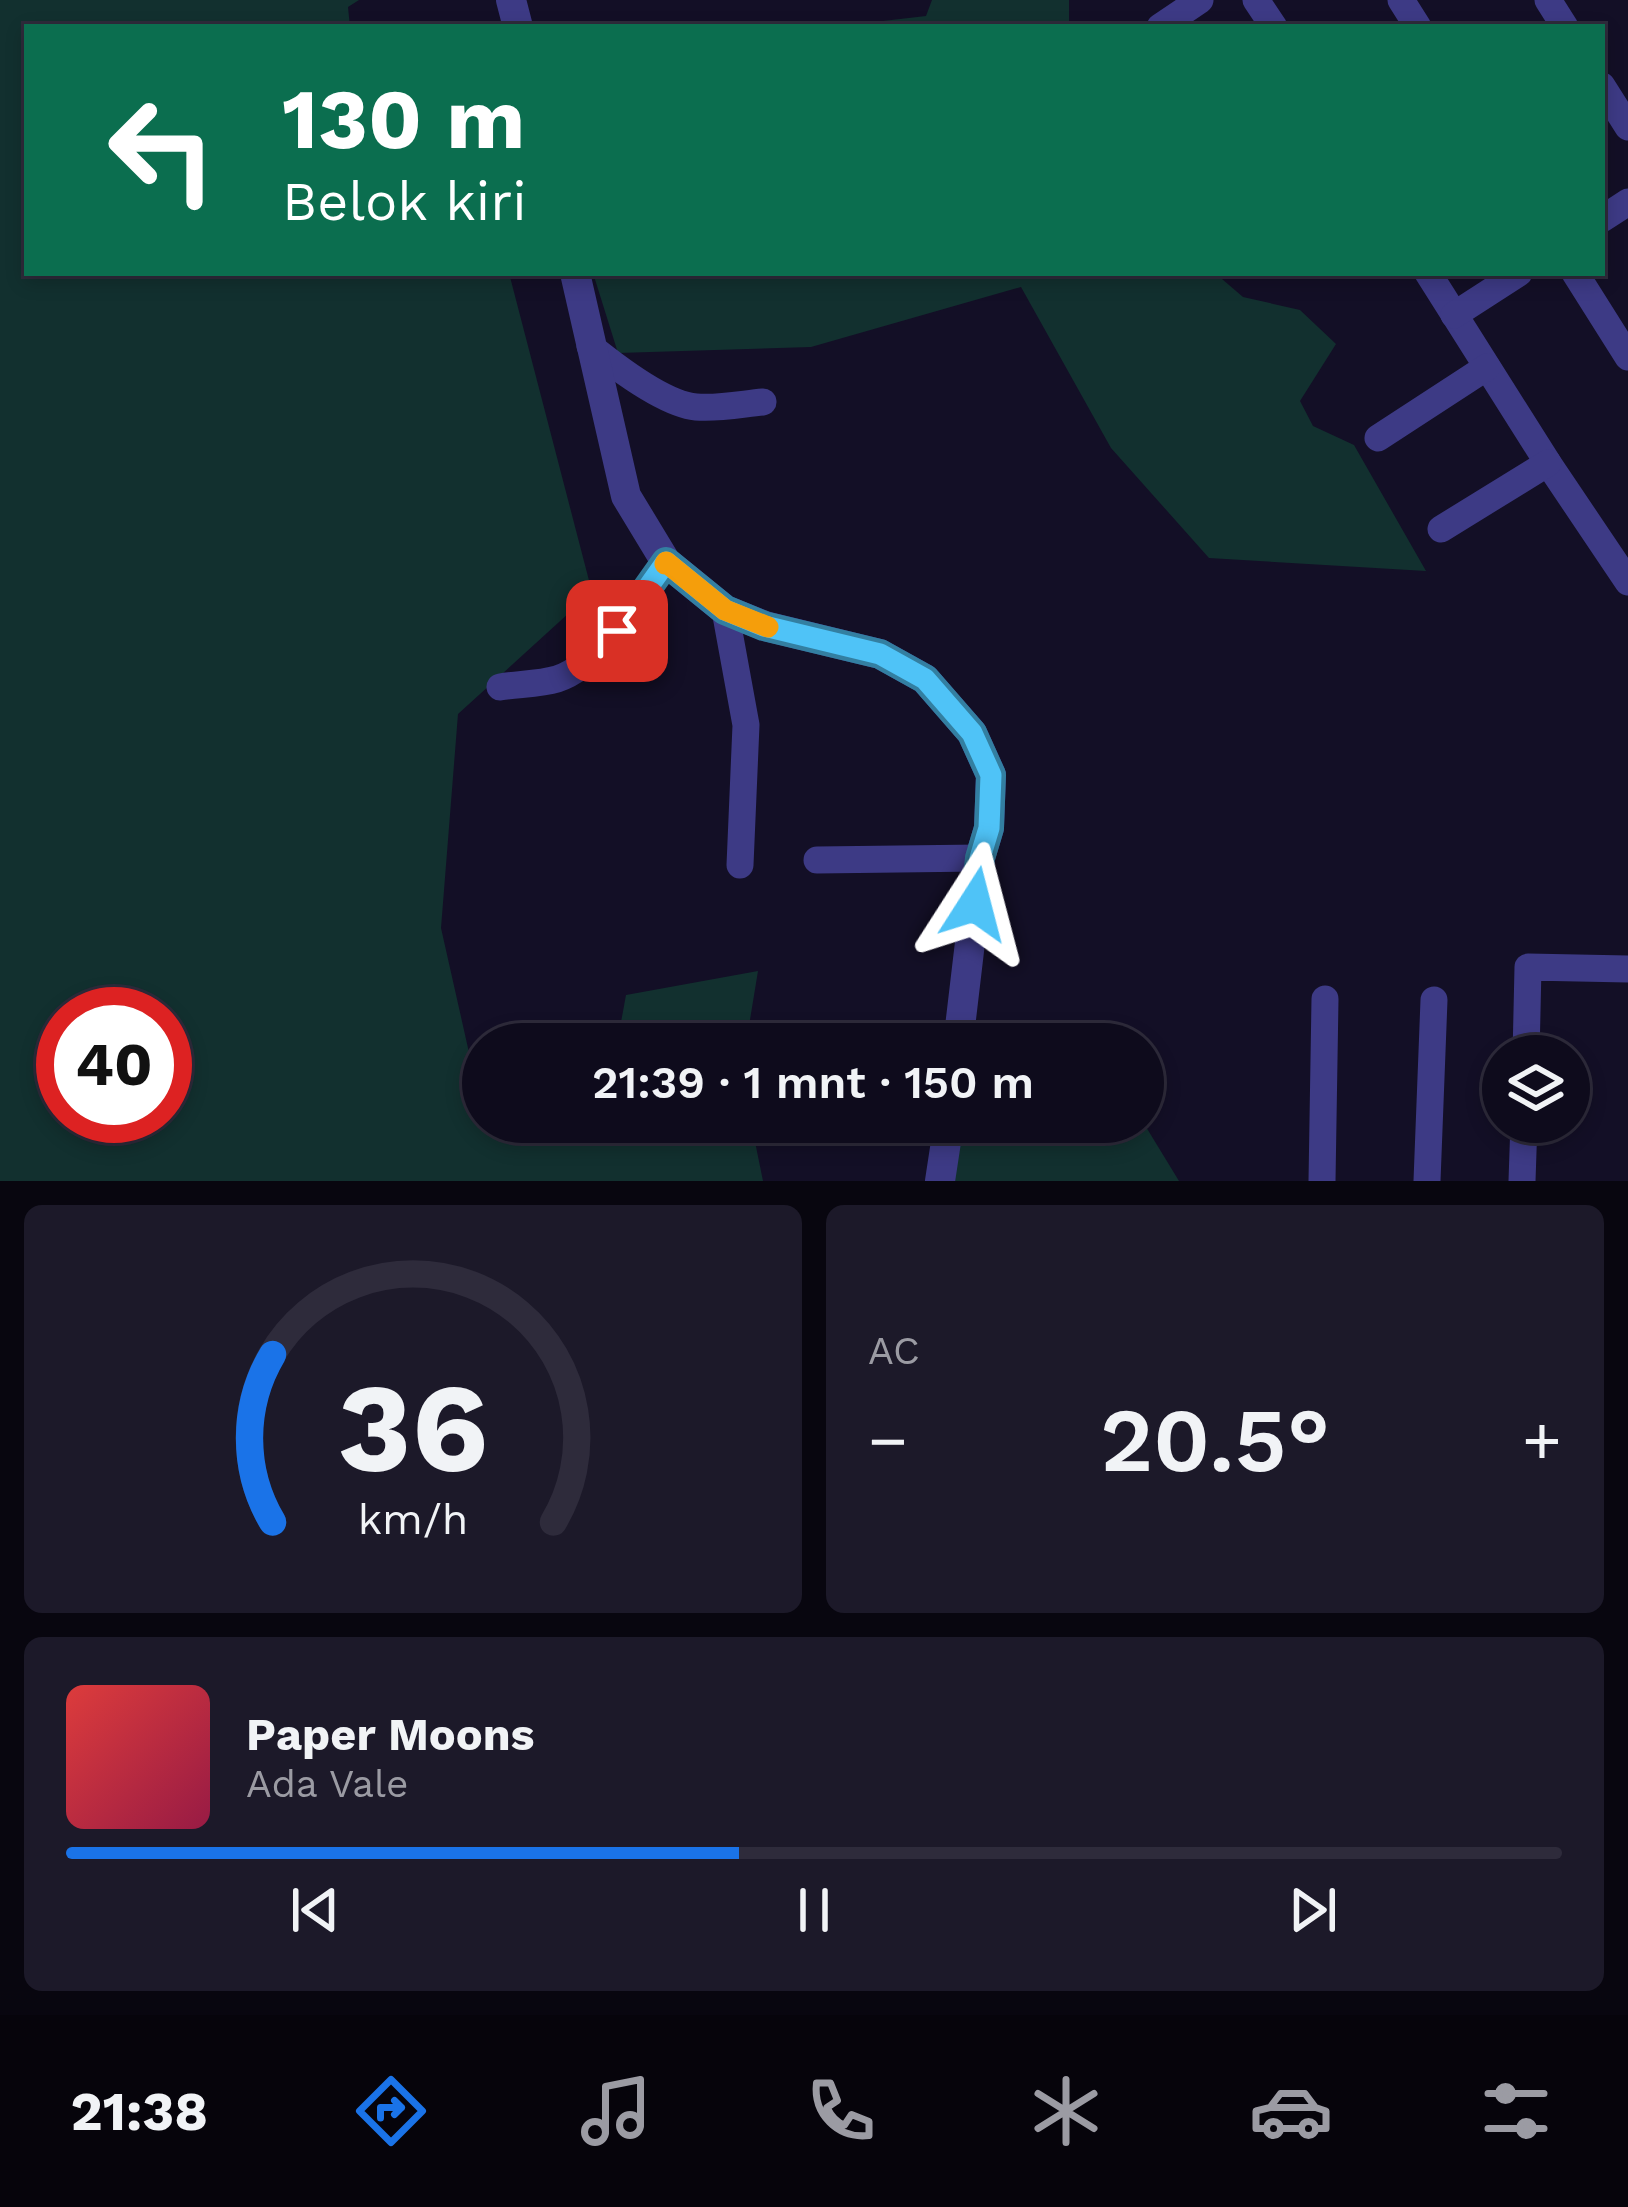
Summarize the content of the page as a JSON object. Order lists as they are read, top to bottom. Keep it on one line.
{"page":{"turn":["130 m","Belok kiri"],"limit":"40","trip":"21:39 · 1 mnt · 150 m","tile":"AC","heat":["−","20.5°","+"],"song":["Paper Moons","Ada Vale"],"tabs":"21:38","gauge":["36","km/h"]}}
